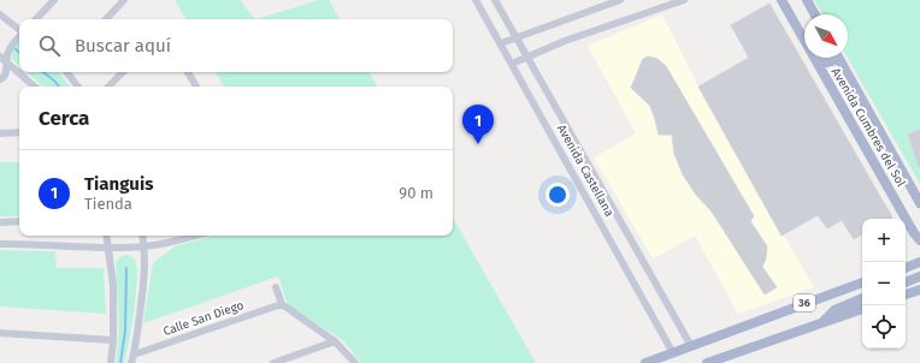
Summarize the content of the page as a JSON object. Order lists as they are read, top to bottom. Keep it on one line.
{"streets":{"main road":["Avenida Cumbres del Sol","36"],"street":["Avenida Castellana","Calle San Diego"]},"crossings":[["Avenida Castellana","36"]],"north":"bottom right","page":{"search":"Buscar aquí","heading":"Cerca","pins":"1","list":[{"mark":"1","name":"Tianguis","note":"Tienda","value":"90 m"}],"map_buttons":["+","−"]}}
